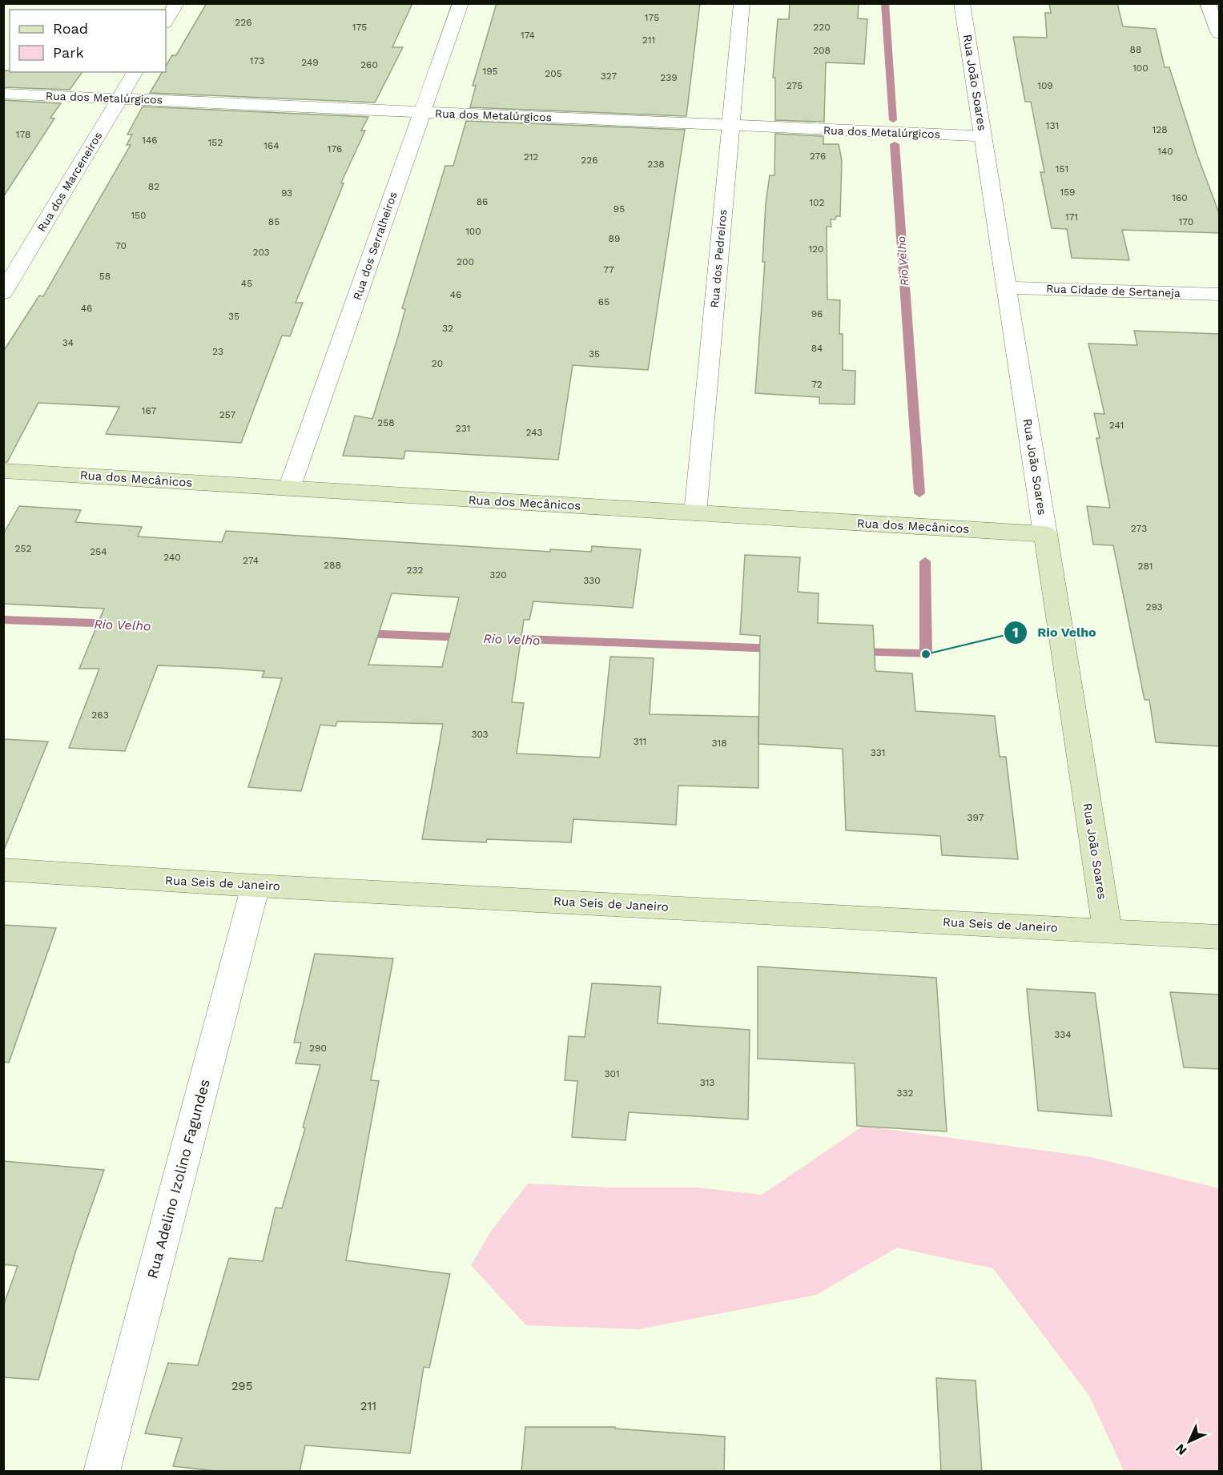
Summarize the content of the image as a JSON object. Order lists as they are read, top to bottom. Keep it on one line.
{"streets":{"main road":["Rua João Soares","Rua dos Mecânicos","Rua Seis de Janeiro"],"street":["Rua dos Metalúrgicos","Rua dos Marceneiros","Rua dos Serralheiros","Rua dos Pedreiros","Rua Cidade de Sertaneja","Rua Adelino Izolino Fagundes"]},"crossings":[["Rua João Soares","Rua dos Metalúrgicos"],["Rua João Soares","Rua Cidade de Sertaneja"],["Rua João Soares","Rua dos Mecânicos"],["Rua João Soares","Rua Seis de Janeiro"],["Rua dos Metalúrgicos","Rua dos Marceneiros"],["Rua dos Metalúrgicos","Rua dos Serralheiros"],["Rua dos Metalúrgicos","Rua dos Pedreiros"],["Rua dos Serralheiros","Rua dos Mecânicos"],["Rua dos Pedreiros","Rua dos Mecânicos"],["Rua Seis de Janeiro","Rua Adelino Izolino Fagundes"]],"water":["Rio Velho"],"places":["Rio Velho"],"house_numbers":["175","226","175","220","174","211","88","208","173","249","260","100","195","205","327","239","275","109","131","128","178","146","152","164","176","140","276","212","226","238","151","82","159","93","160","86","102","95","150","171","85","170","100","89","70","120","203","200","77","58","45","46","65","46","96","35","32","34","84","23","35","20","72","167","257","258","241","231","243","273","252","254","240","274","288","281","232","320","330","293","263","303","311","318","331","397","334","290","301","313","332","295","211"],"legend":["Road","Park"],"north":"bottom left"}
